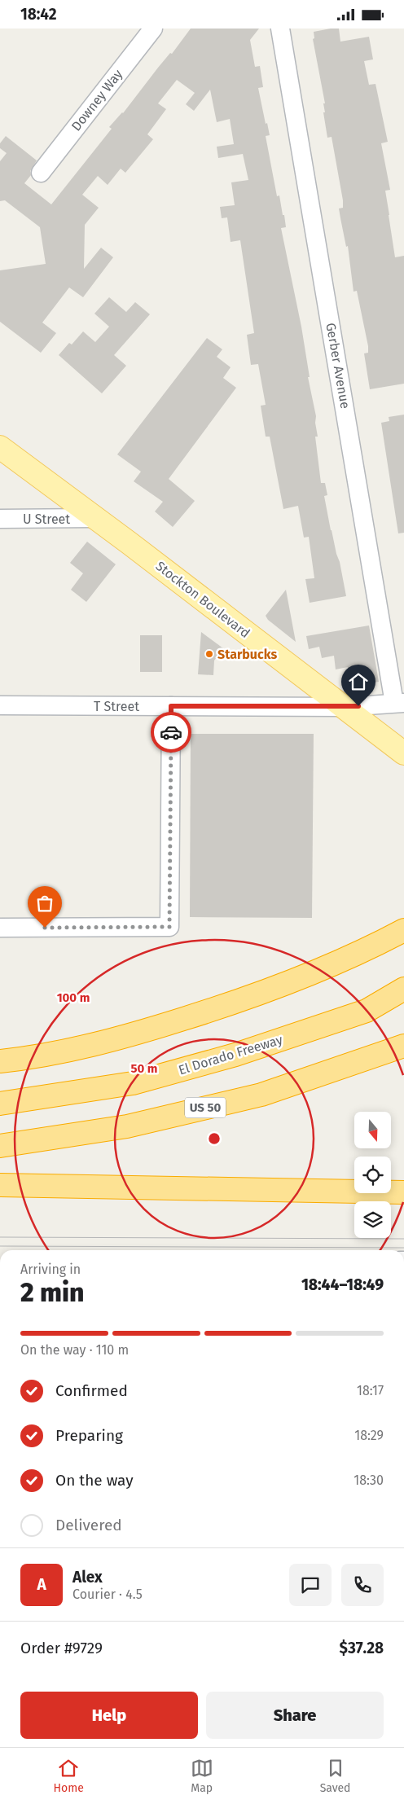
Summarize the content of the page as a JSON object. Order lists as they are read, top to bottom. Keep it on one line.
{"streets":{"highway":["El Dorado Freeway","US 50"],"main road":["Stockton Boulevard"],"street":["Downey Way","Gerber Avenue","U Street","T Street"]},"crossings":[["Gerber Avenue","T Street"],["U Street","Stockton Boulevard"],["Stockton Boulevard","T Street"]],"places":["Starbucks"],"north":"bottom","page":{"status":"18:42","heading":["2 min","Arriving in","18:44–18:49"],"panel":["Alex","Courier · 4.5","Order #9729","$37.28"],"bar":"On the way · 110 m","list":[["Confirmed","18:17"],["Preparing","18:29"],["On the way","18:30"],"Delivered"],"round":"A","buttons":["Help","Share"],"tabs":["Home","Map","Saved"]},"rings":["100 m","50 m"]}
